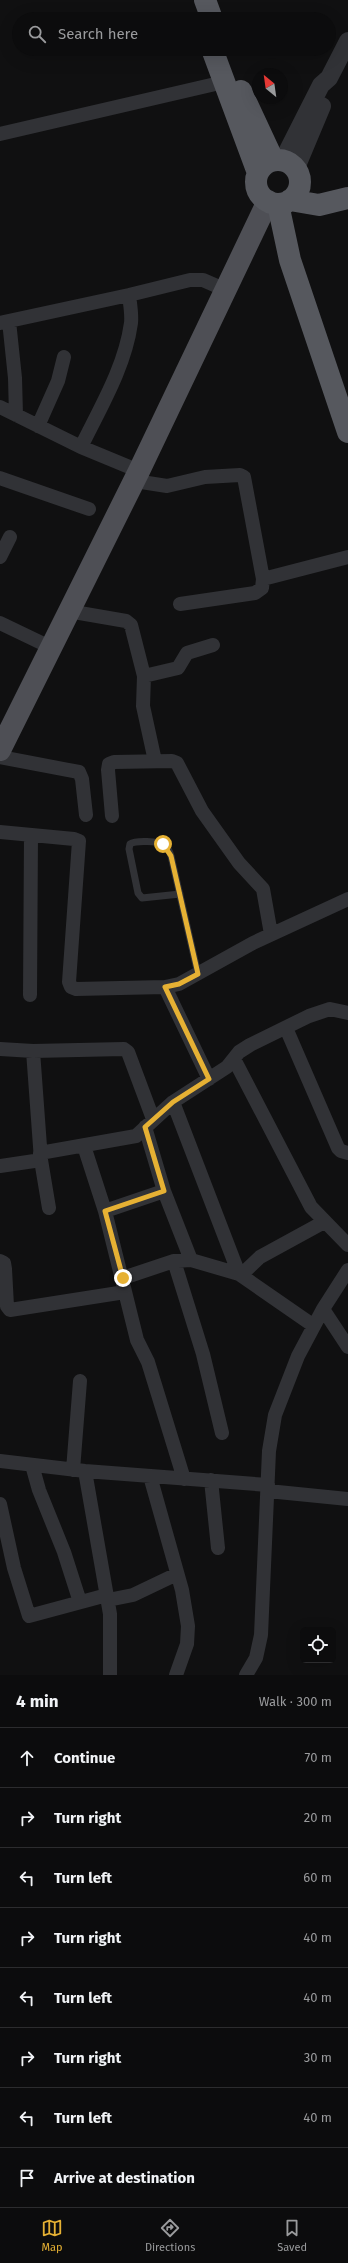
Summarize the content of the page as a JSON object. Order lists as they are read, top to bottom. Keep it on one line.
{"north":"top left","page":{"search":"Search here","heading":["4 min","Walk · 300 m"],"list":[["Continue","70 m"],["Turn right","20 m"],["Turn left","60 m"],["Turn right","40 m"],["Turn left","40 m"],["Turn right","30 m"],["Turn left","40 m"],"Arrive at destination"],"nav":["Map","Directions","Saved"]}}
